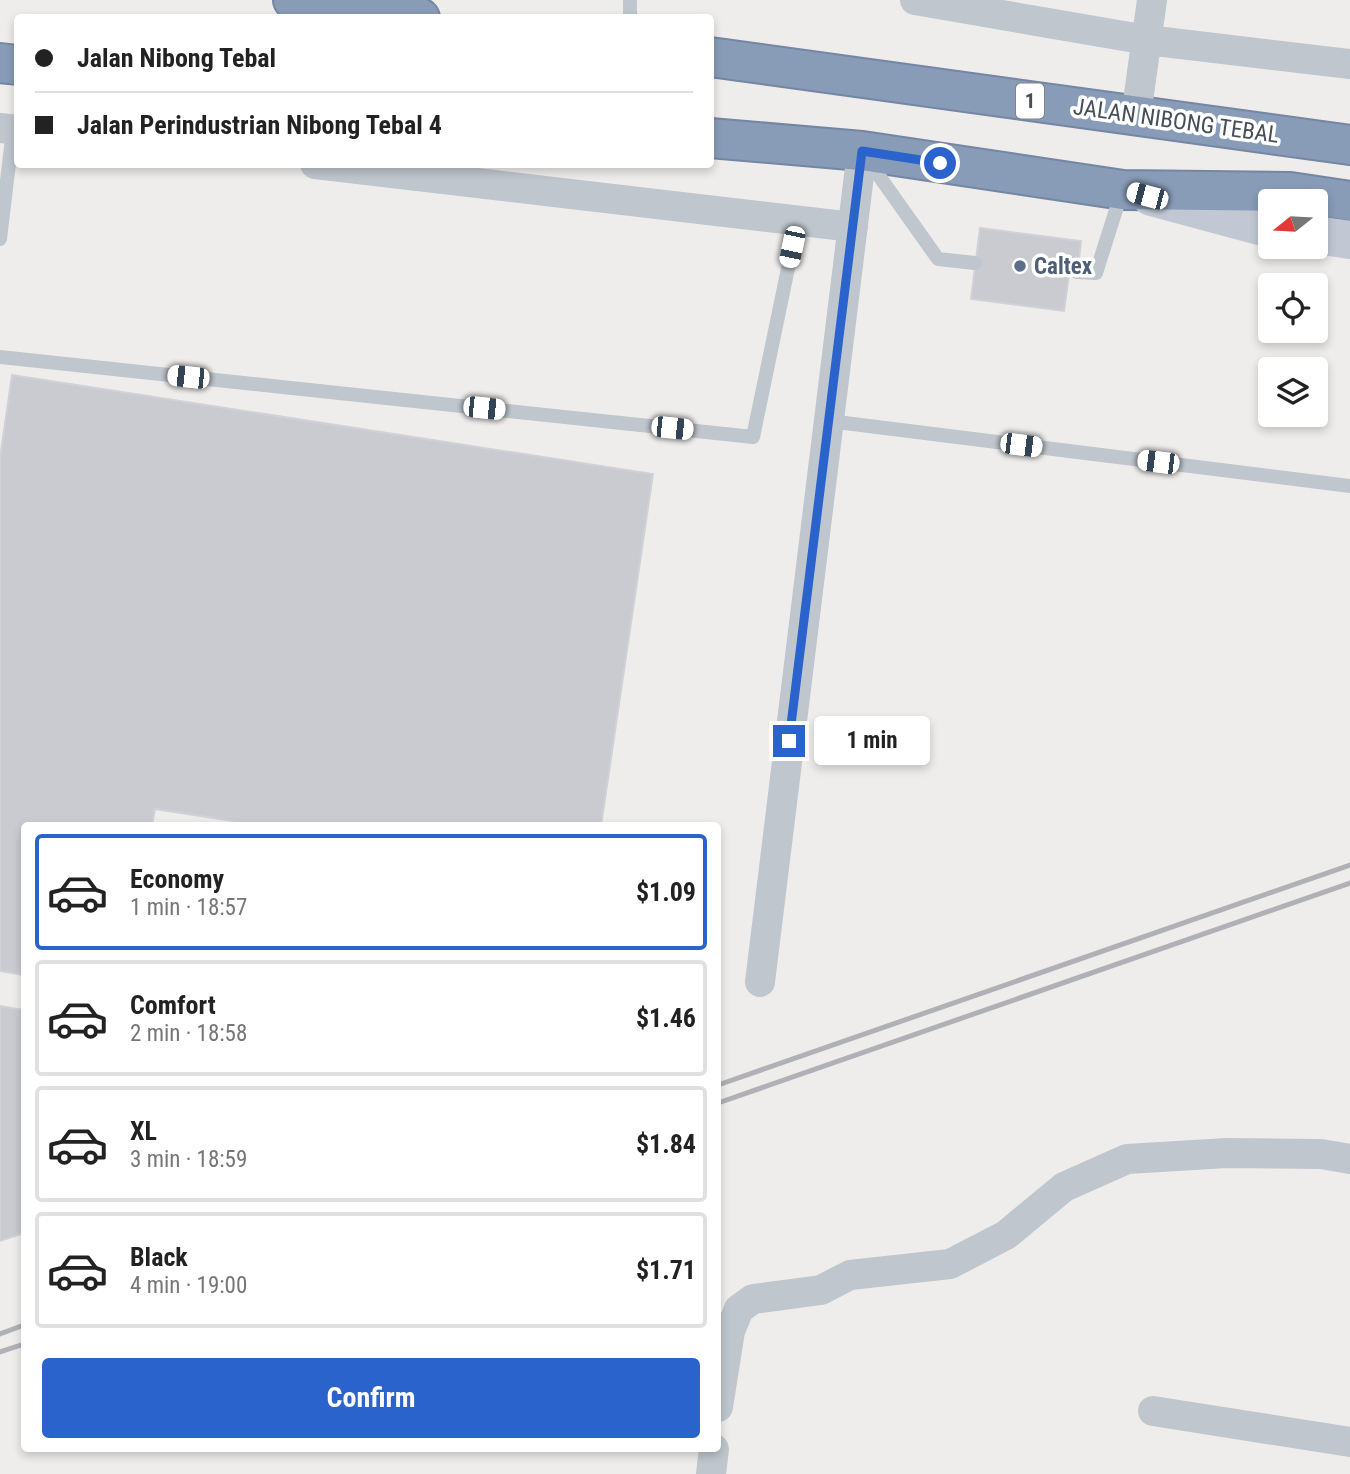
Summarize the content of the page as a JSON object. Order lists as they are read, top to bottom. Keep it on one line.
{"streets":{"highway":["1","JALAN NIBONG TEBAL"]},"places":["Caltex"],"north":"left","page":{"banner":["Jalan Nibong Tebal","Jalan Perindustrian Nibong Tebal 4"],"bubble":"1 min","list":[{"name":"Economy","note":"1 min · 18:57","value":"$1.09"},{"name":"Comfort","note":"2 min · 18:58","value":"$1.46"},{"name":"XL","note":"3 min · 18:59","value":"$1.84"},{"name":"Black","note":"4 min · 19:00","value":"$1.71"}],"buttons":"Confirm"}}
